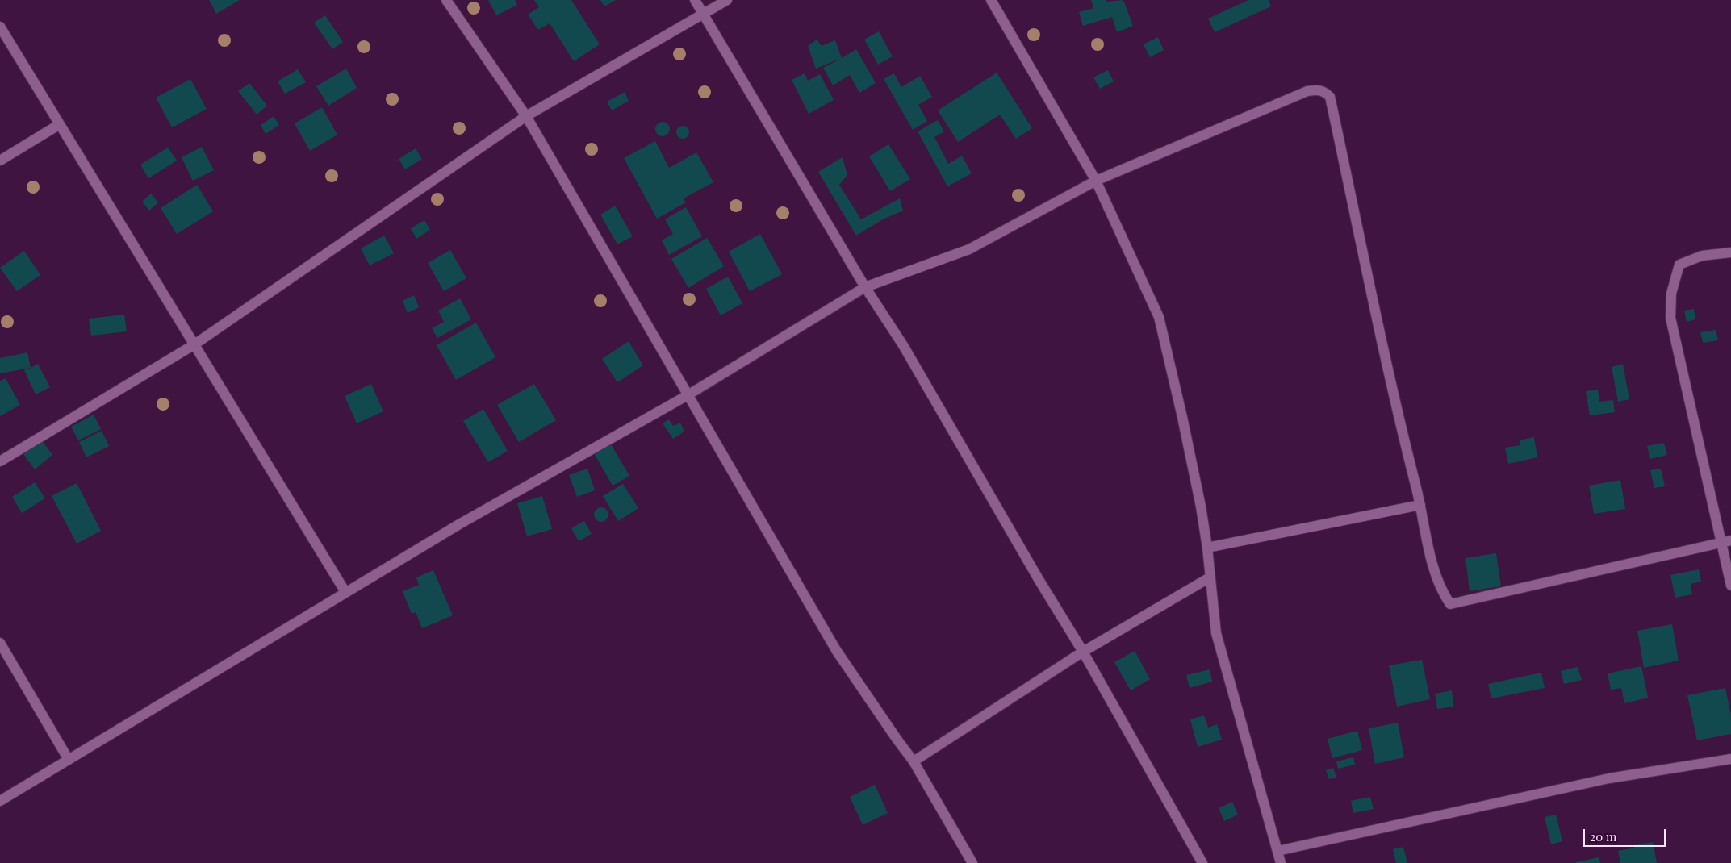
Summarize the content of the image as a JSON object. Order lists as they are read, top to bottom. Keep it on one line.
{"scale_bar":"20 m"}
